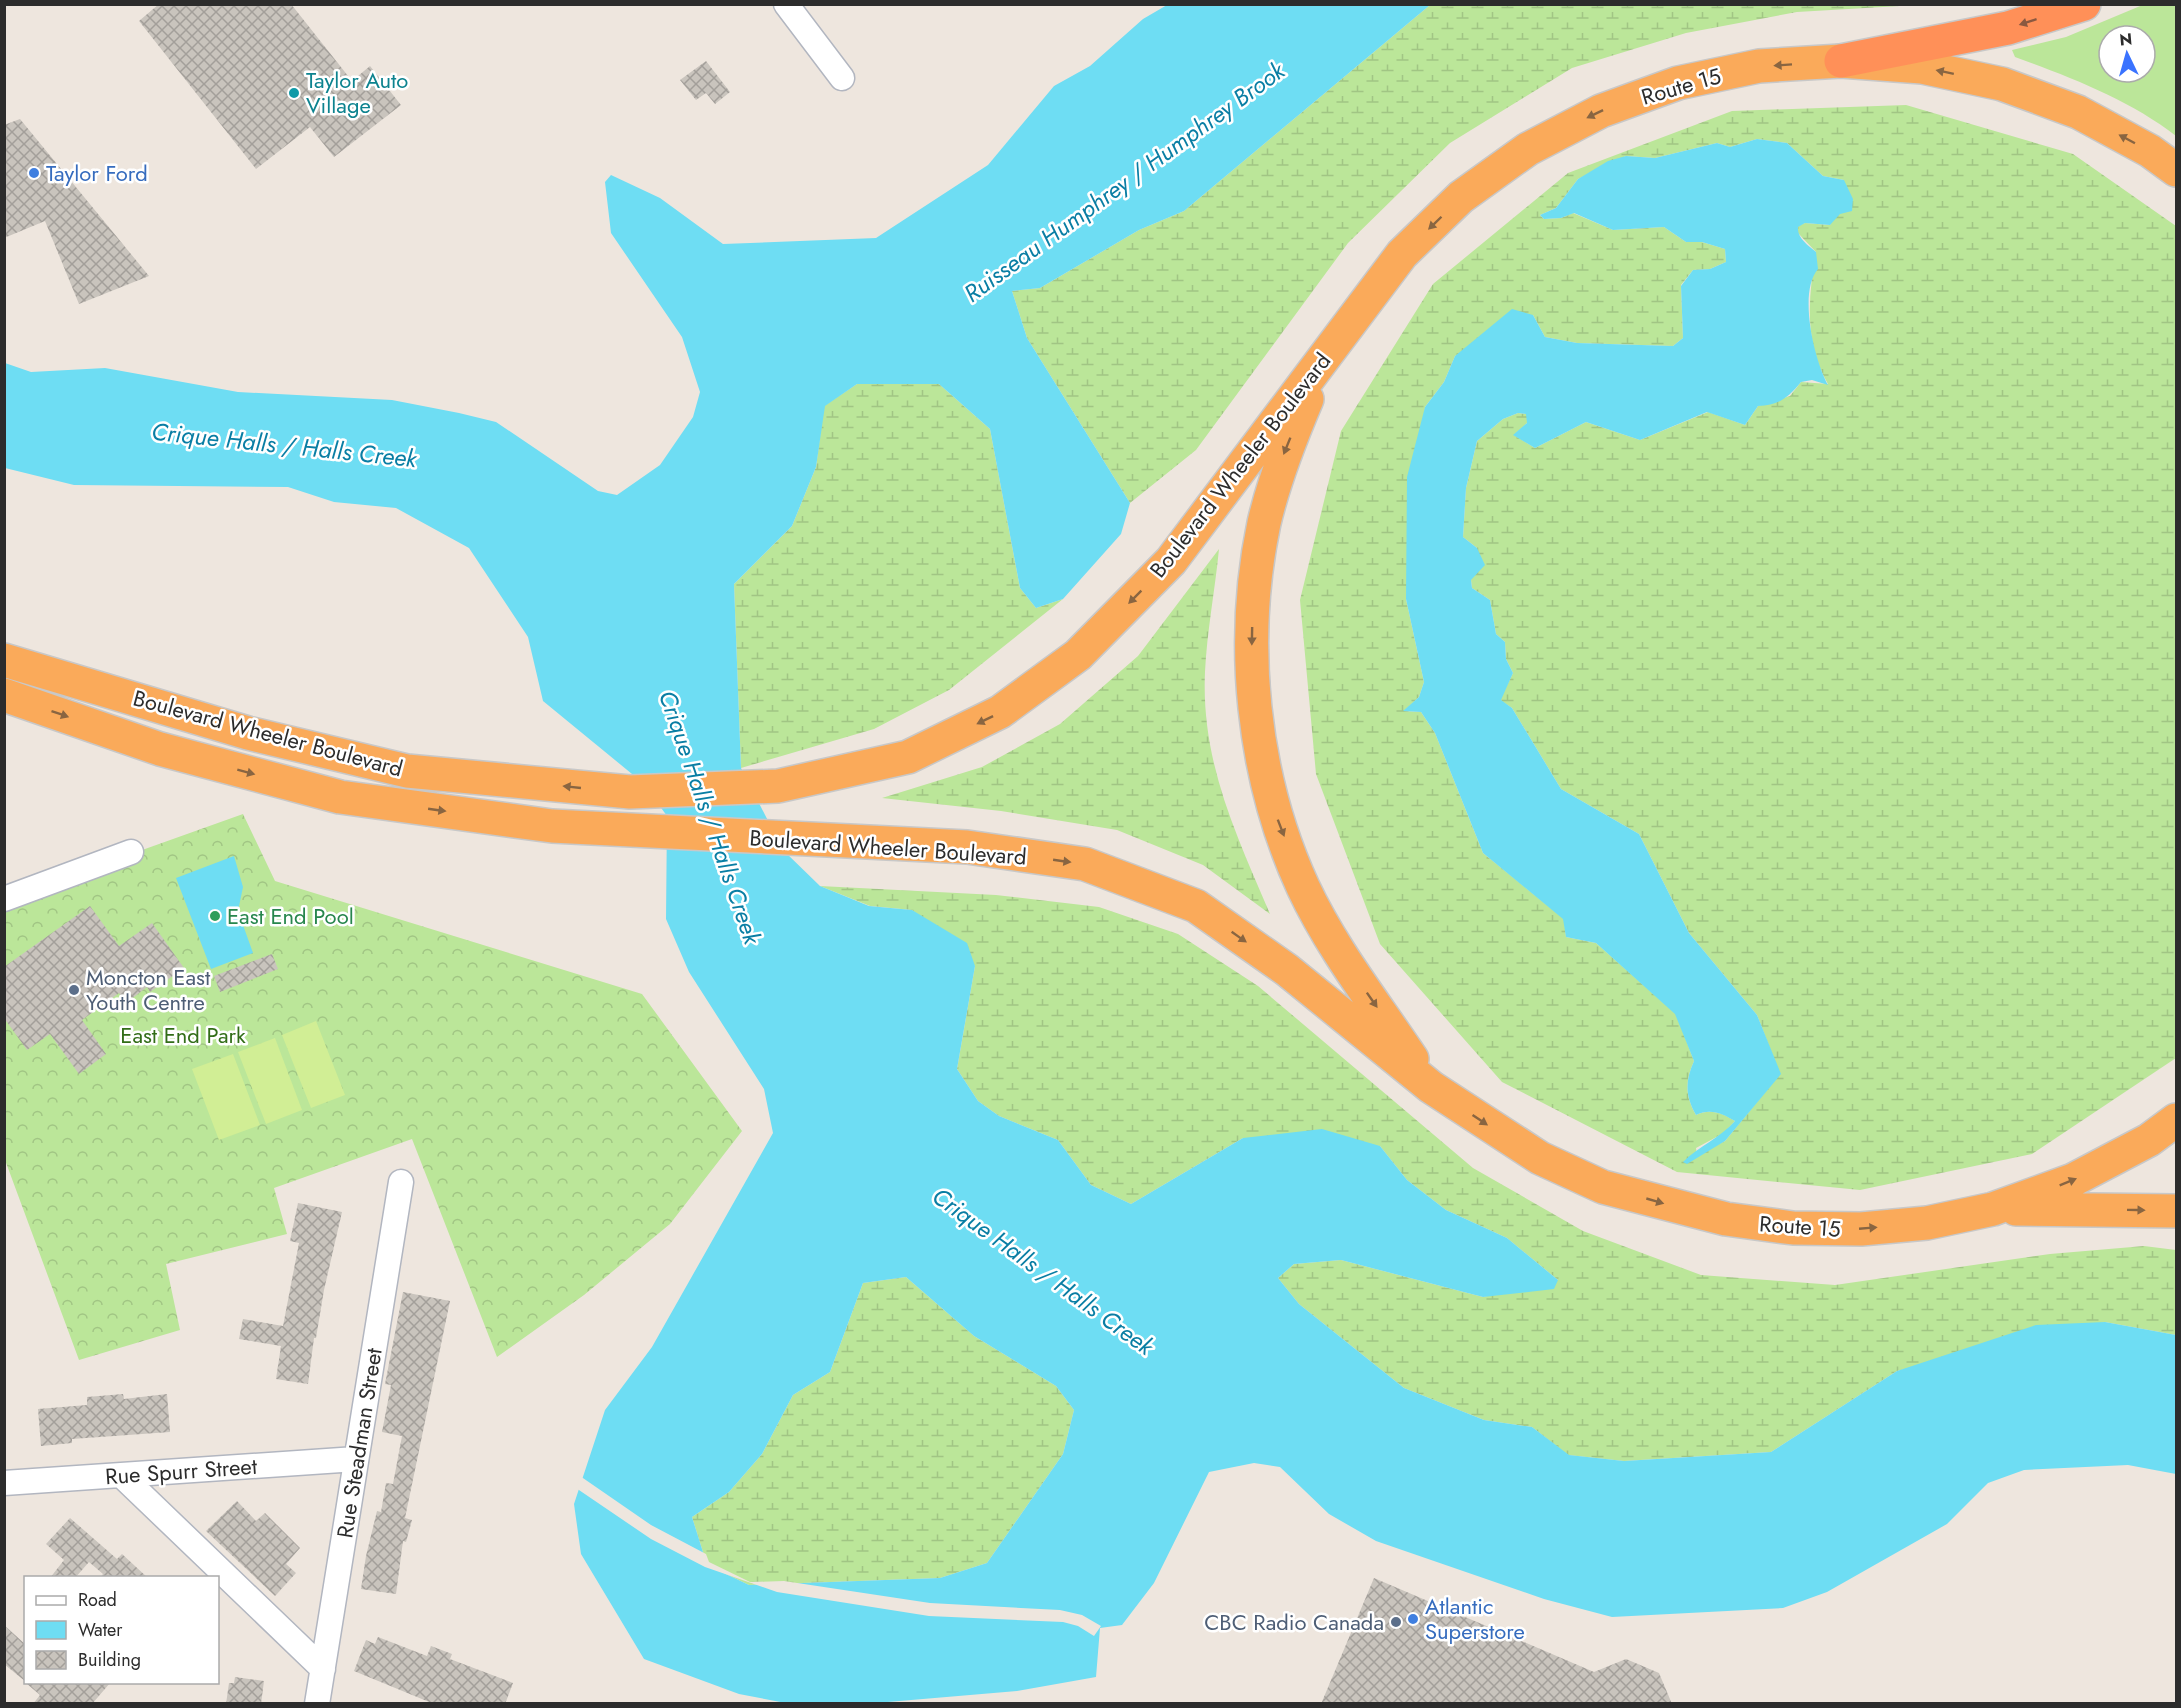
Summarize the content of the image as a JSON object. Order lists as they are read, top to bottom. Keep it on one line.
{"streets":{"highway":["Route 15","Boulevard Wheeler Boulevard"],"street":["Rue Steadman Street","Rue Spurr Street"]},"crossings":[["Route 15","Boulevard Wheeler Boulevard"],["Rue Steadman Street","Rue Spurr Street"]],"water":["Ruisseau Humphrey / Humphrey Brook","Crique Halls / Halls Creek"],"parks":["East End Park"],"places":["Taylor Auto Village","Taylor Ford","East End Pool","Moncton East Youth Centre","Atlantic Superstore","CBC Radio Canada"],"legend":["Road","Water","Building"],"north":"top"}
